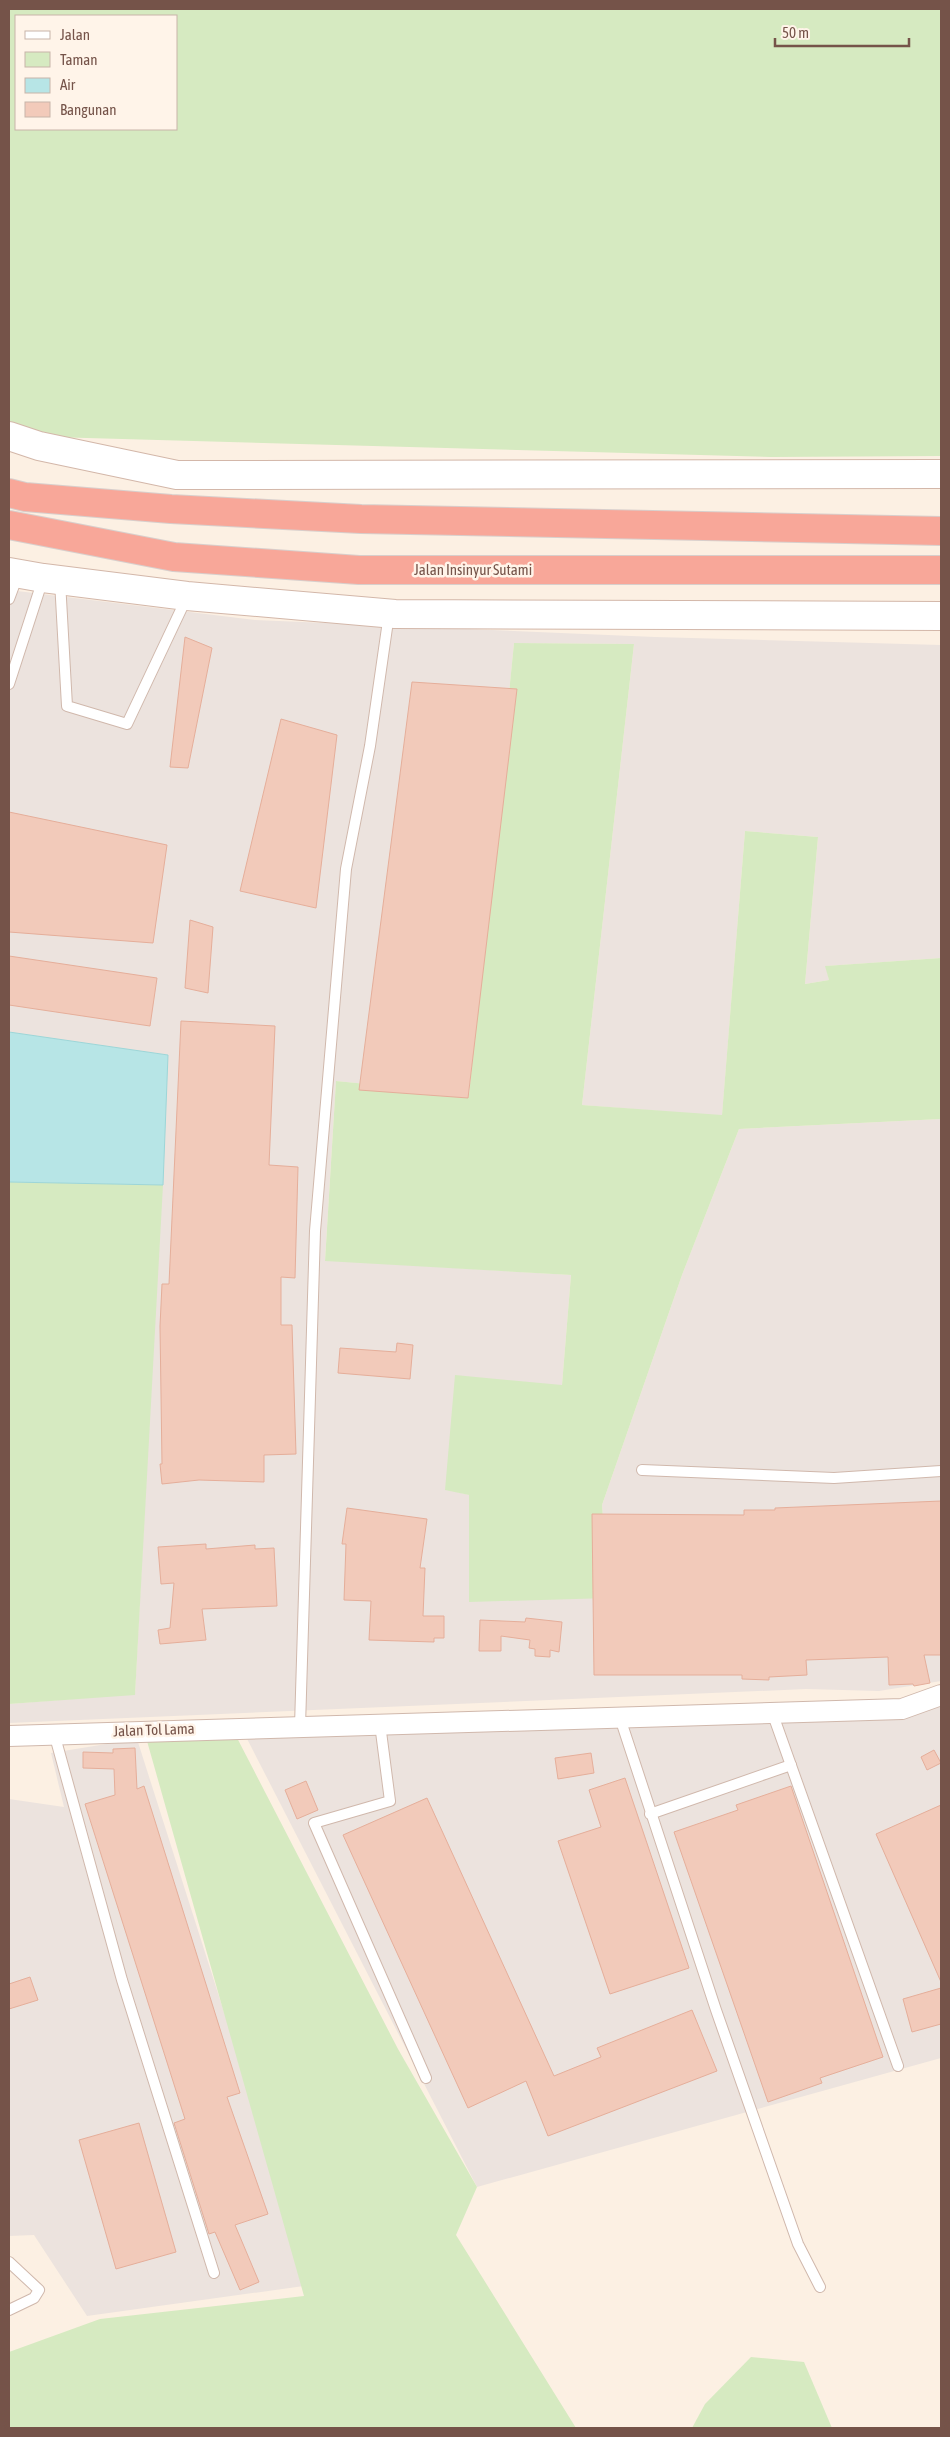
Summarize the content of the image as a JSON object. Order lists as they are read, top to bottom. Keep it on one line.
{"streets":{"highway":["Jalan Insinyur Sutami"],"street":["Jalan Tol Lama"]},"legend":["Jalan","Taman","Air","Bangunan"],"scale_bar":"50 m"}
